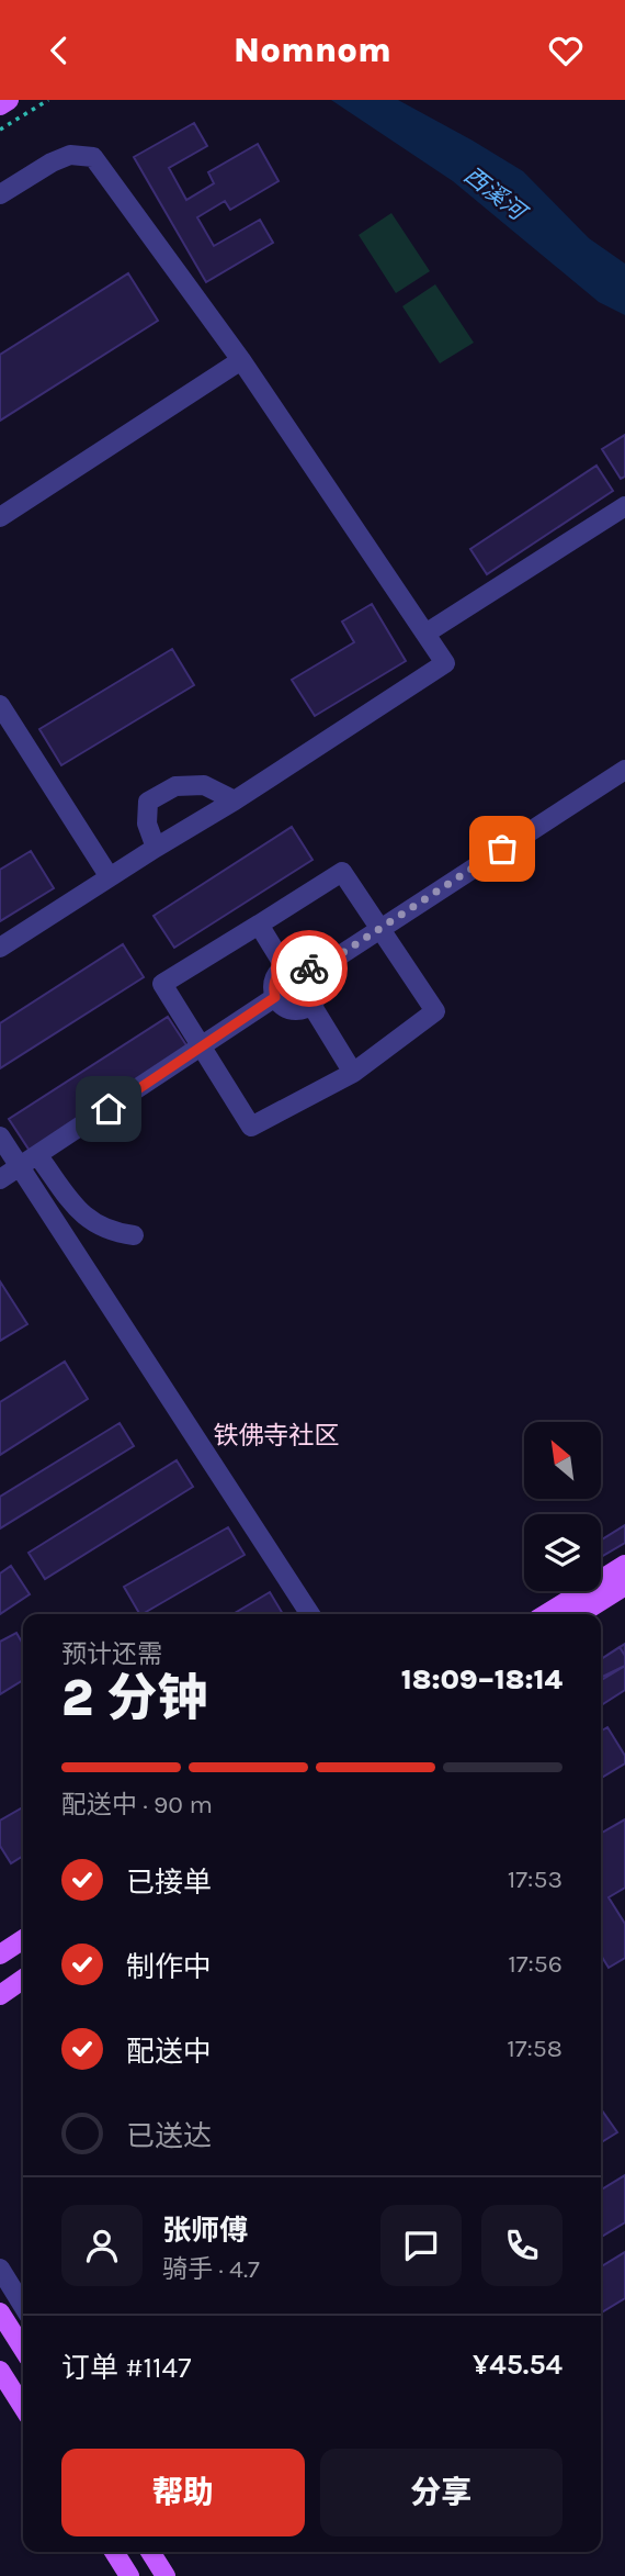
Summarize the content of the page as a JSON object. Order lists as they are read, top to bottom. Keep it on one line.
{"districts":["铁佛寺社区"],"water":["西溪河"],"north":"top left","page":{"header":"Nomnom","heading":["2 分钟","预计还需","18:09–18:14"],"panel":["张师傅","骑手 · 4.7","订单 #1147","¥45.54"],"bar":"配送中 · 90 m","list":[["已接单","17:53"],["制作中","17:56"],["配送中","17:58"],"已送达"],"buttons":["帮助","分享"]}}
